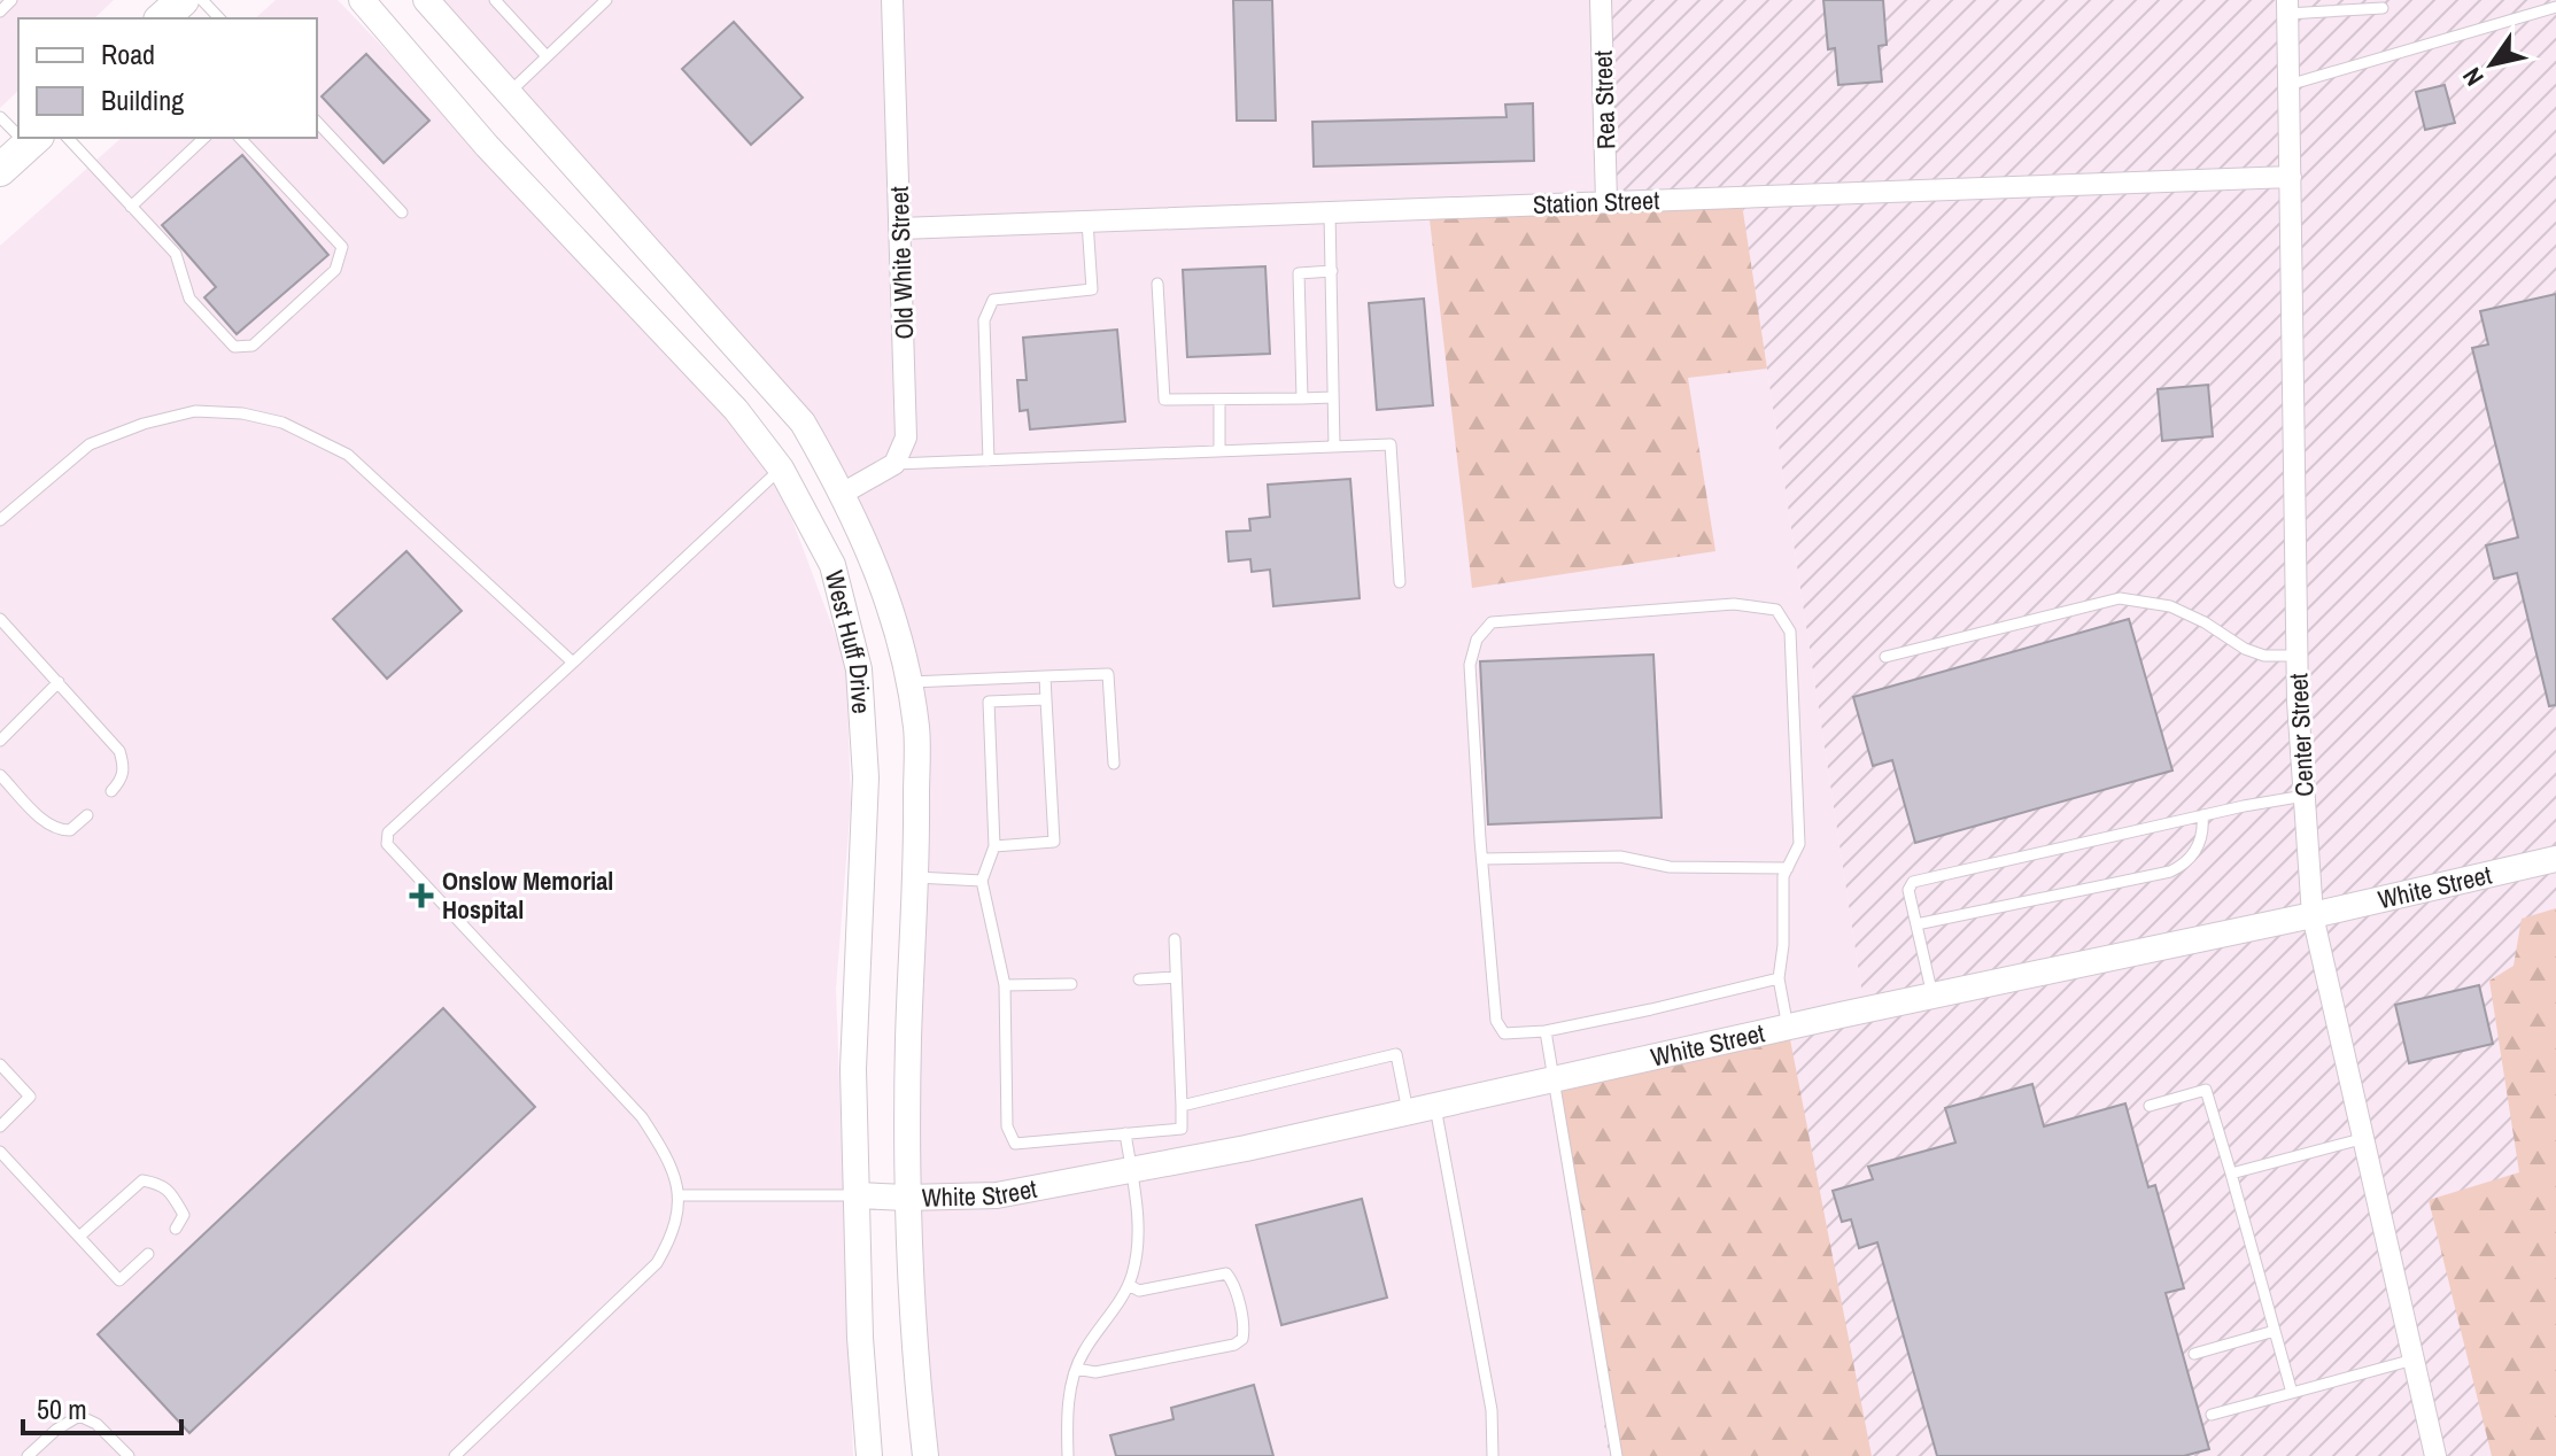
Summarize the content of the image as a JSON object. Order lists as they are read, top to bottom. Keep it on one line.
{"streets":{"street":["Rea Street","Station Street","Old White Street","West Huff Drive","Center Street","White Street"]},"crossings":[["Rea Street","Station Street"],["Station Street","Old White Street"],["Station Street","Center Street"],["West Huff Drive","White Street"],["Center Street","White Street"]],"places":{"health":["Onslow Memorial Hospital"]},"legend":["Road","Building"],"scale_bar":"50 m","north":"bottom left"}
